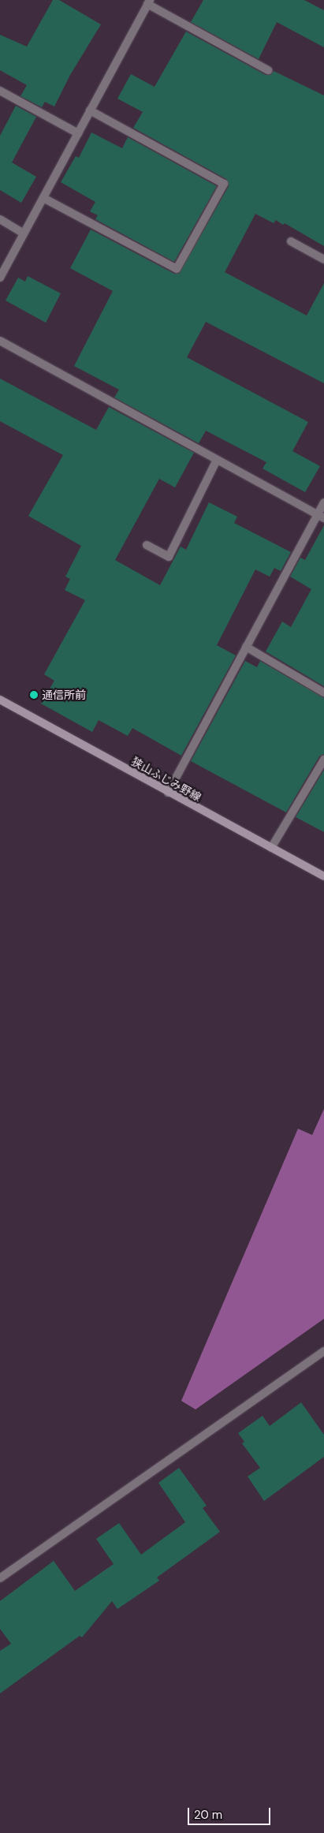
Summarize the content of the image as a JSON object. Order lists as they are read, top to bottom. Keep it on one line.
{"streets":{"main road":["狭山ふじみ野線"]},"places":["通信所前"],"scale_bar":"20 m"}
